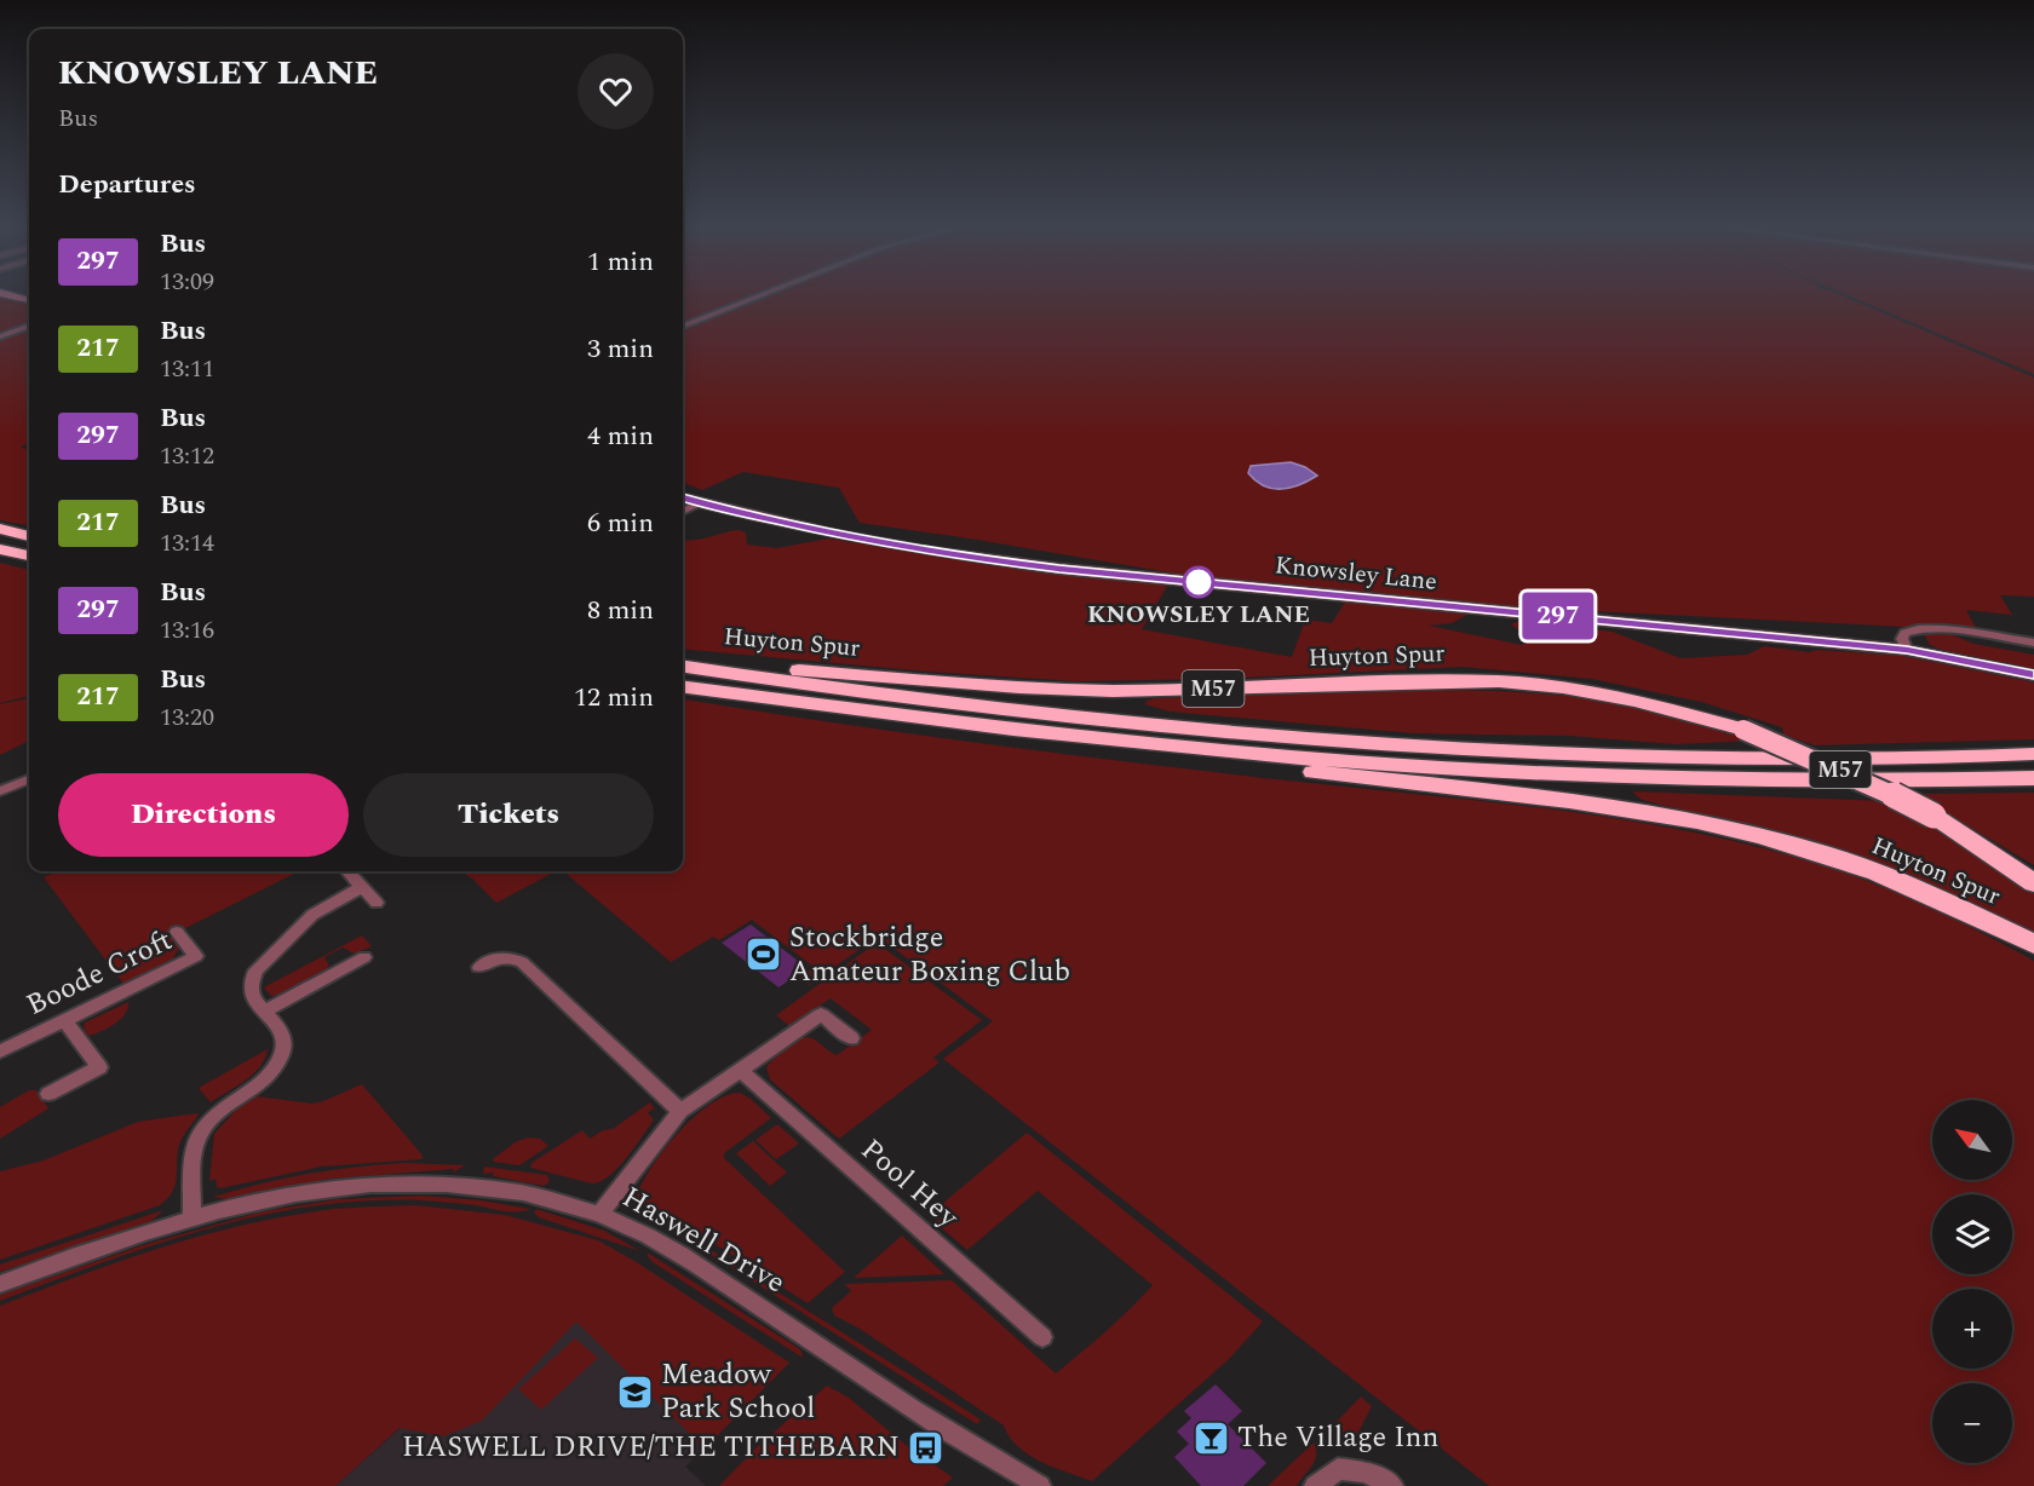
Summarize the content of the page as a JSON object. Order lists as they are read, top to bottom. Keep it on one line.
{"streets":{"highway":["Huyton Spur","M57"],"main road":["Knowsley Lane"],"street":["Boode Croft","Pool Hey","Haswell Drive"]},"crossings":[["Huyton Spur","M57"]],"places":{"other":["KNOWSLEY LANE"],"sports":["Stockbridge Amateur Boxing Club"],"school or university":["Meadow Park School"],"bar":["The Village Inn"],"bus stop":["HASWELL DRIVE/THE TITHEBARN"]},"lines":["bus line 297"],"north":"top left","page":{"on_map":"297","heading":[["KNOWSLEY LANE","Bus"],"Departures"],"list":[{"mark":"297","name":"Bus","note":"13:09","value":"1 min"},{"mark":"217","name":"Bus","note":"13:11","value":"3 min"},{"mark":"297","name":"Bus","note":"13:12","value":"4 min"},{"mark":"217","name":"Bus","note":"13:14","value":"6 min"},{"mark":"297","name":"Bus","note":"13:16","value":"8 min"},{"mark":"217","name":"Bus","note":"13:20","value":"12 min"}],"buttons":["Directions","Tickets"],"map_buttons":["+","−"]}}
